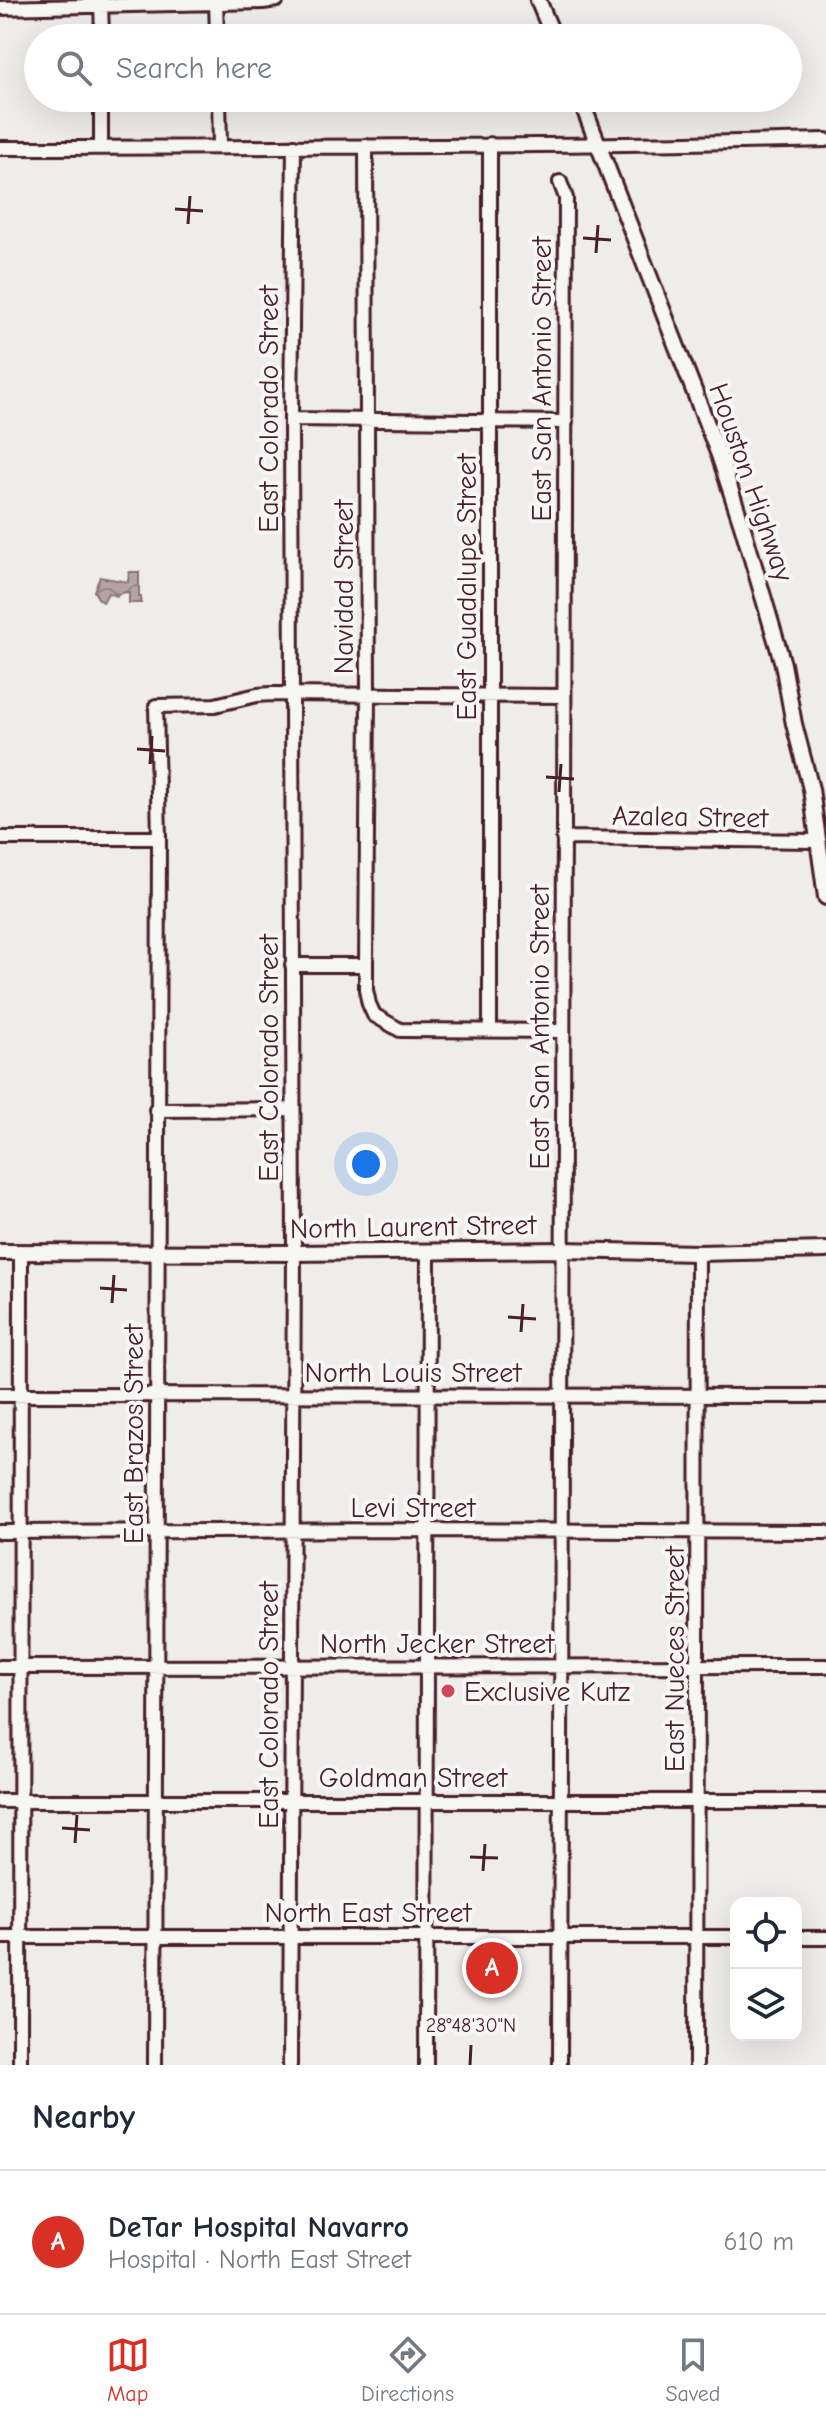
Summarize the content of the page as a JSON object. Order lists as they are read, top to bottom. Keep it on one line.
{"streets":{"main road":["Houston Highway","North Laurent Street"],"street":["East San Antonio Street","East Colorado Street","Navidad Street","East Guadalupe Street","Azalea Street","North Louis Street","East Brazos Street","Levi Street","North Jecker Street","East Nueces Street","Goldman Street","North East Street"]},"crossings":[["East San Antonio Street","Azalea Street"],["East San Antonio Street","North Laurent Street"],["East San Antonio Street","North Louis Street"],["East San Antonio Street","Levi Street"],["East San Antonio Street","North Jecker Street"],["East San Antonio Street","Goldman Street"],["East San Antonio Street","North East Street"],["East Colorado Street","North Laurent Street"],["East Colorado Street","North Louis Street"],["East Colorado Street","East Brazos Street"],["East Colorado Street","Levi Street"],["East Colorado Street","North Jecker Street"],["East Colorado Street","Goldman Street"],["East Colorado Street","North East Street"],["Houston Highway","Azalea Street"],["Navidad Street","East Guadalupe Street"],["North Laurent Street","East Brazos Street"],["North Laurent Street","East Nueces Street"],["North Louis Street","East Brazos Street"],["North Louis Street","East Nueces Street"],["East Brazos Street","Levi Street"],["East Brazos Street","North Jecker Street"],["East Brazos Street","Goldman Street"],["East Brazos Street","North East Street"],["Levi Street","East Nueces Street"],["North Jecker Street","East Nueces Street"],["East Nueces Street","Goldman Street"],["East Nueces Street","North East Street"]],"places":["Exclusive Kutz"],"page":{"search":"Search here","pins":"A","heading":"Nearby","list":[{"mark":"A","name":"DeTar Hospital Navarro","note":"Hospital · North East Street","value":"610 m"}],"nav":["Map","Directions","Saved"]},"coordinates":["28°48'30\"N"]}
